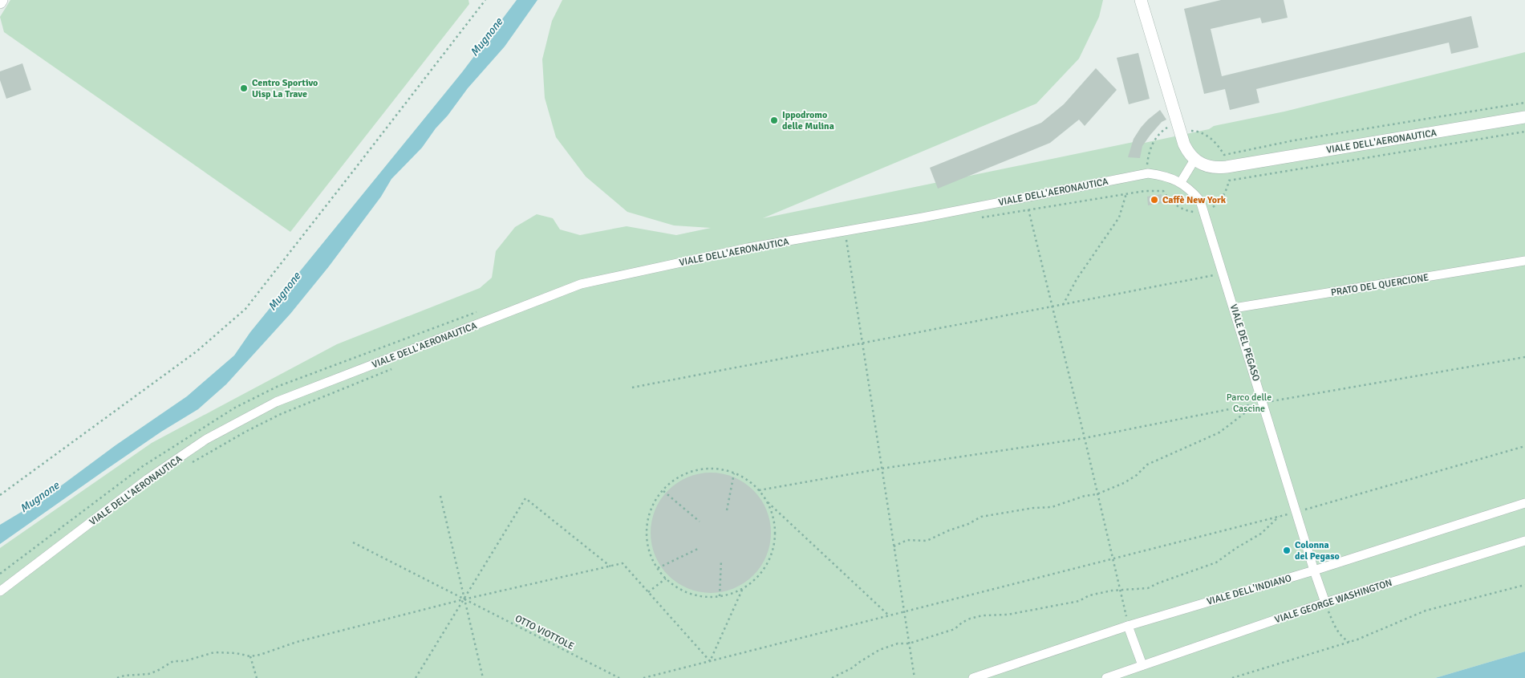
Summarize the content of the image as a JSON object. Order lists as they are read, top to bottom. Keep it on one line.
{"streets":{"street":["VIALE DELL'AERONAUTICA","PRATO DEL QUERCIONE","VIALE DEL PEGASO","VIALE DELL'INDIANO","VIALE GEORGE WASHINGTON"],"path":["OTTO VIOTTOLE"]},"crossings":[["VIALE DELL'AERONAUTICA","VIALE DEL PEGASO"],["PRATO DEL QUERCIONE","VIALE DEL PEGASO"],["VIALE DEL PEGASO","VIALE DELL'INDIANO"],["VIALE DEL PEGASO","VIALE GEORGE WASHINGTON"]],"water":["Mugnone"],"parks":["Parco delle Cascine"],"places":["Centro Sportivo Uisp La Trave","Ippodromo delle Mulina","Caffè New York","Colonna del Pegaso"]}
